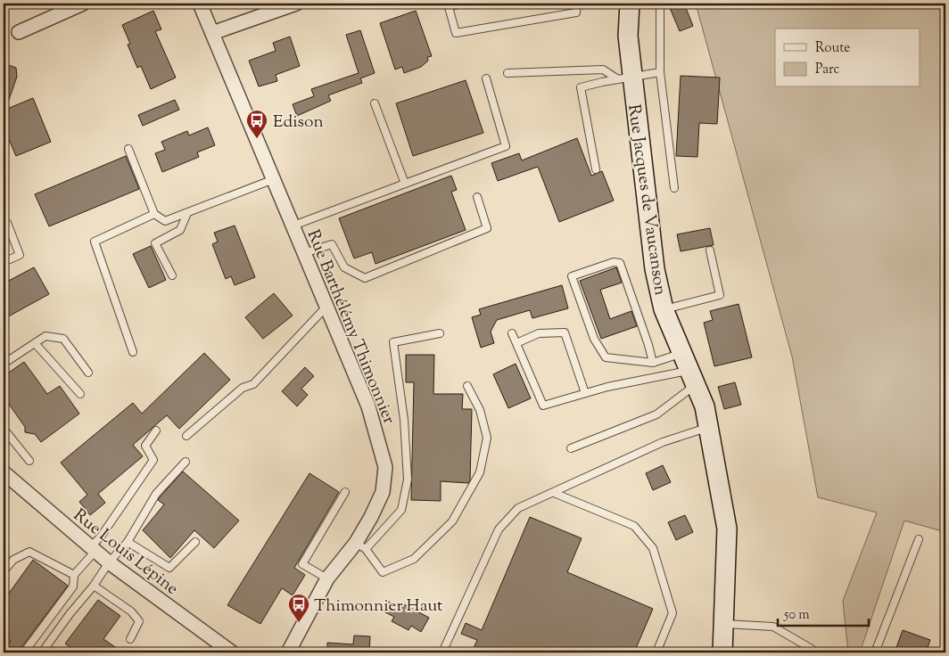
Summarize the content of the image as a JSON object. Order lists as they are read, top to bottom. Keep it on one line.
{"streets":{"street":["Rue Jacques de Vaucanson","Rue Barthélémy Thimonnier","Rue Louis Lépine"]},"places":{"bus stop":["Edison","Thimonnier Haut"]},"legend":["Route","Parc"],"scale_bar":"50 m"}
